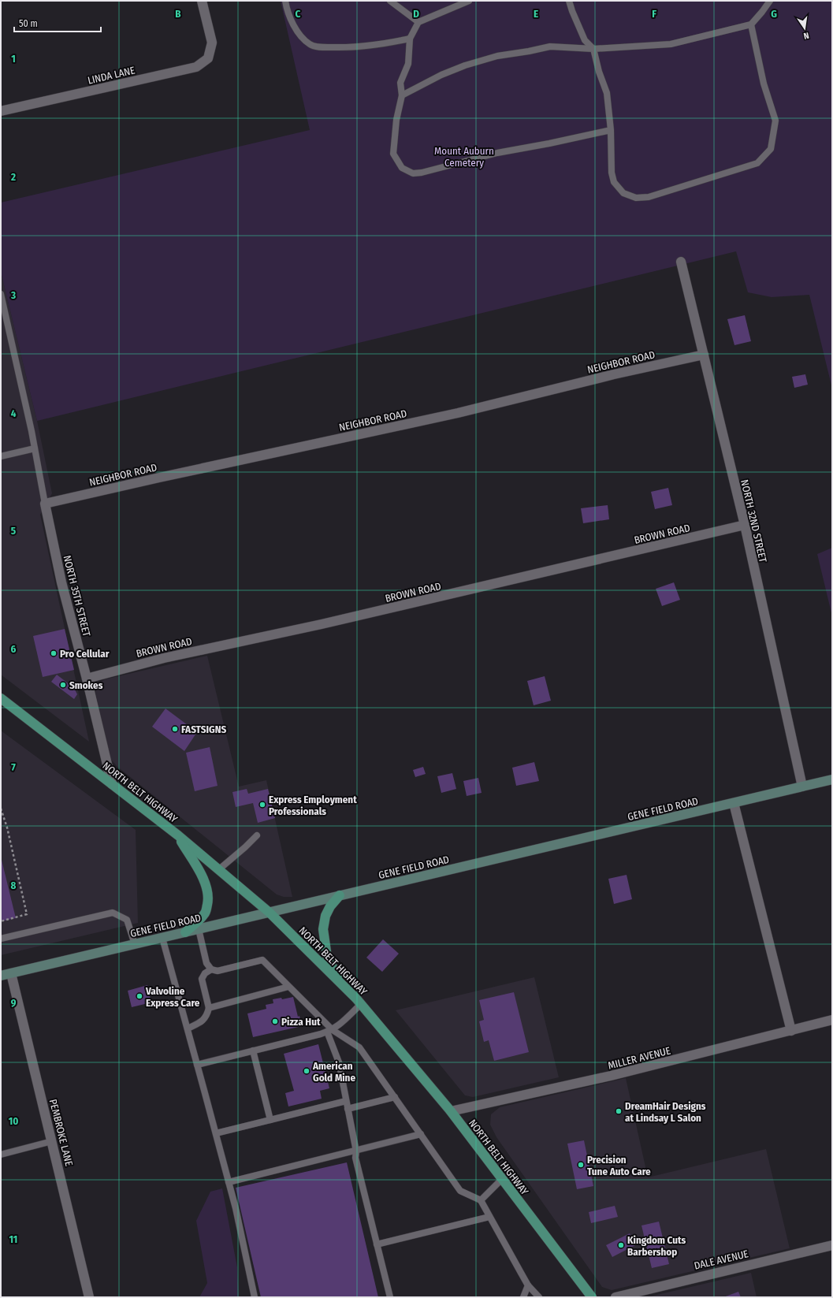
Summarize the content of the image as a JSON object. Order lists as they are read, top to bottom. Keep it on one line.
{"streets":{"main road":["NORTH BELT HIGHWAY"],"street":["LINDA LANE","NEIGHBOR ROAD","NORTH 32ND STREET","BROWN ROAD","NORTH 35TH STREET","GENE FIELD ROAD","MILLER AVENUE","PEMBROKE LANE","DALE AVENUE"]},"crossings":[["NEIGHBOR ROAD","NORTH 32ND STREET"],["NEIGHBOR ROAD","NORTH 35TH STREET"],["NORTH 32ND STREET","BROWN ROAD"],["NORTH 32ND STREET","GENE FIELD ROAD"],["BROWN ROAD","NORTH 35TH STREET"],["NORTH 35TH STREET","NORTH BELT HIGHWAY"],["NORTH BELT HIGHWAY","GENE FIELD ROAD"],["NORTH BELT HIGHWAY","MILLER AVENUE"],["GENE FIELD ROAD","PEMBROKE LANE"]],"parks":["Mount Auburn Cemetery"],"places":["Pro Cellular","Smokes","FASTSIGNS","Express Employment Professionals","Valvoline Express Care","Pizza Hut","American Gold Mine","DreamHair Designs at Lindsay L Salon","Precision Tune Auto Care","Kingdom Cuts Barbershop"],"scale_bar":"50 m","north":"bottom","grid":{"columns":["B","C","D","E","F","G"],"rows":["1","2","3","4","5","6","7","8","9","10","11"]}}
